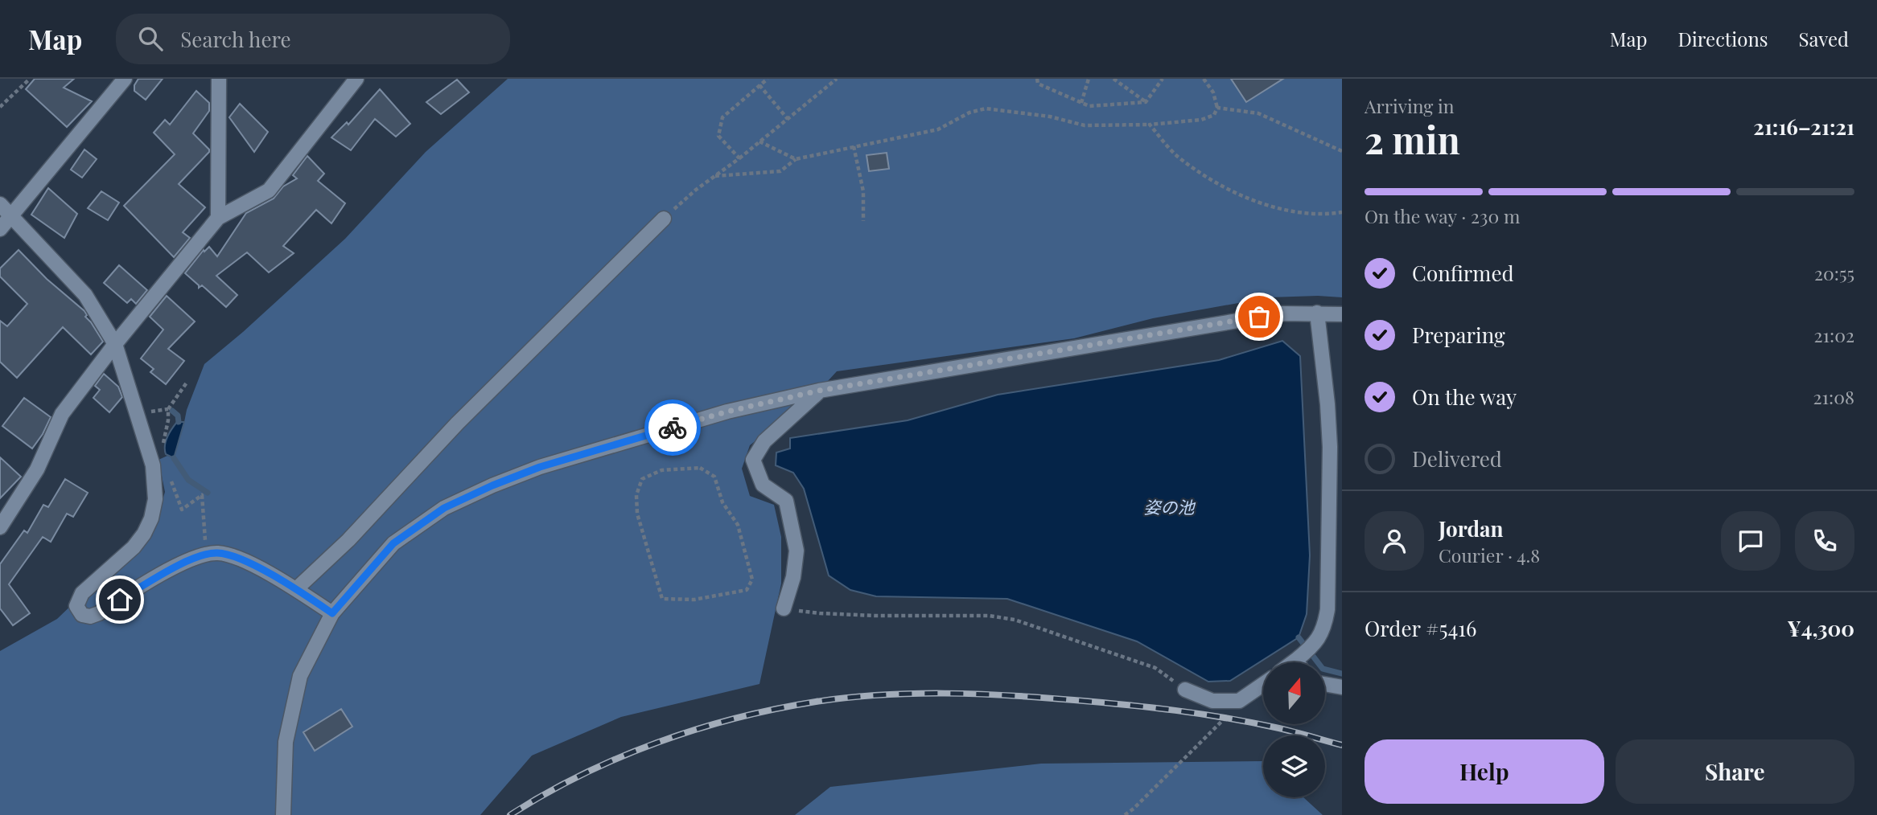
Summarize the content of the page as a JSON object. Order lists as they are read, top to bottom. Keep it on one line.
{"water":["姿の池"],"north":"top","page":{"header":"Map","search":"Search here","nav":["Map","Directions","Saved"],"heading":["2 min","Arriving in","21:16–21:21"],"panel":["Jordan","Courier · 4.8","Order #5416","¥4,300"],"bar":"On the way · 230 m","list":[["Confirmed","20:55"],["Preparing","21:02"],["On the way","21:08"],"Delivered"],"buttons":["Help","Share"]}}
